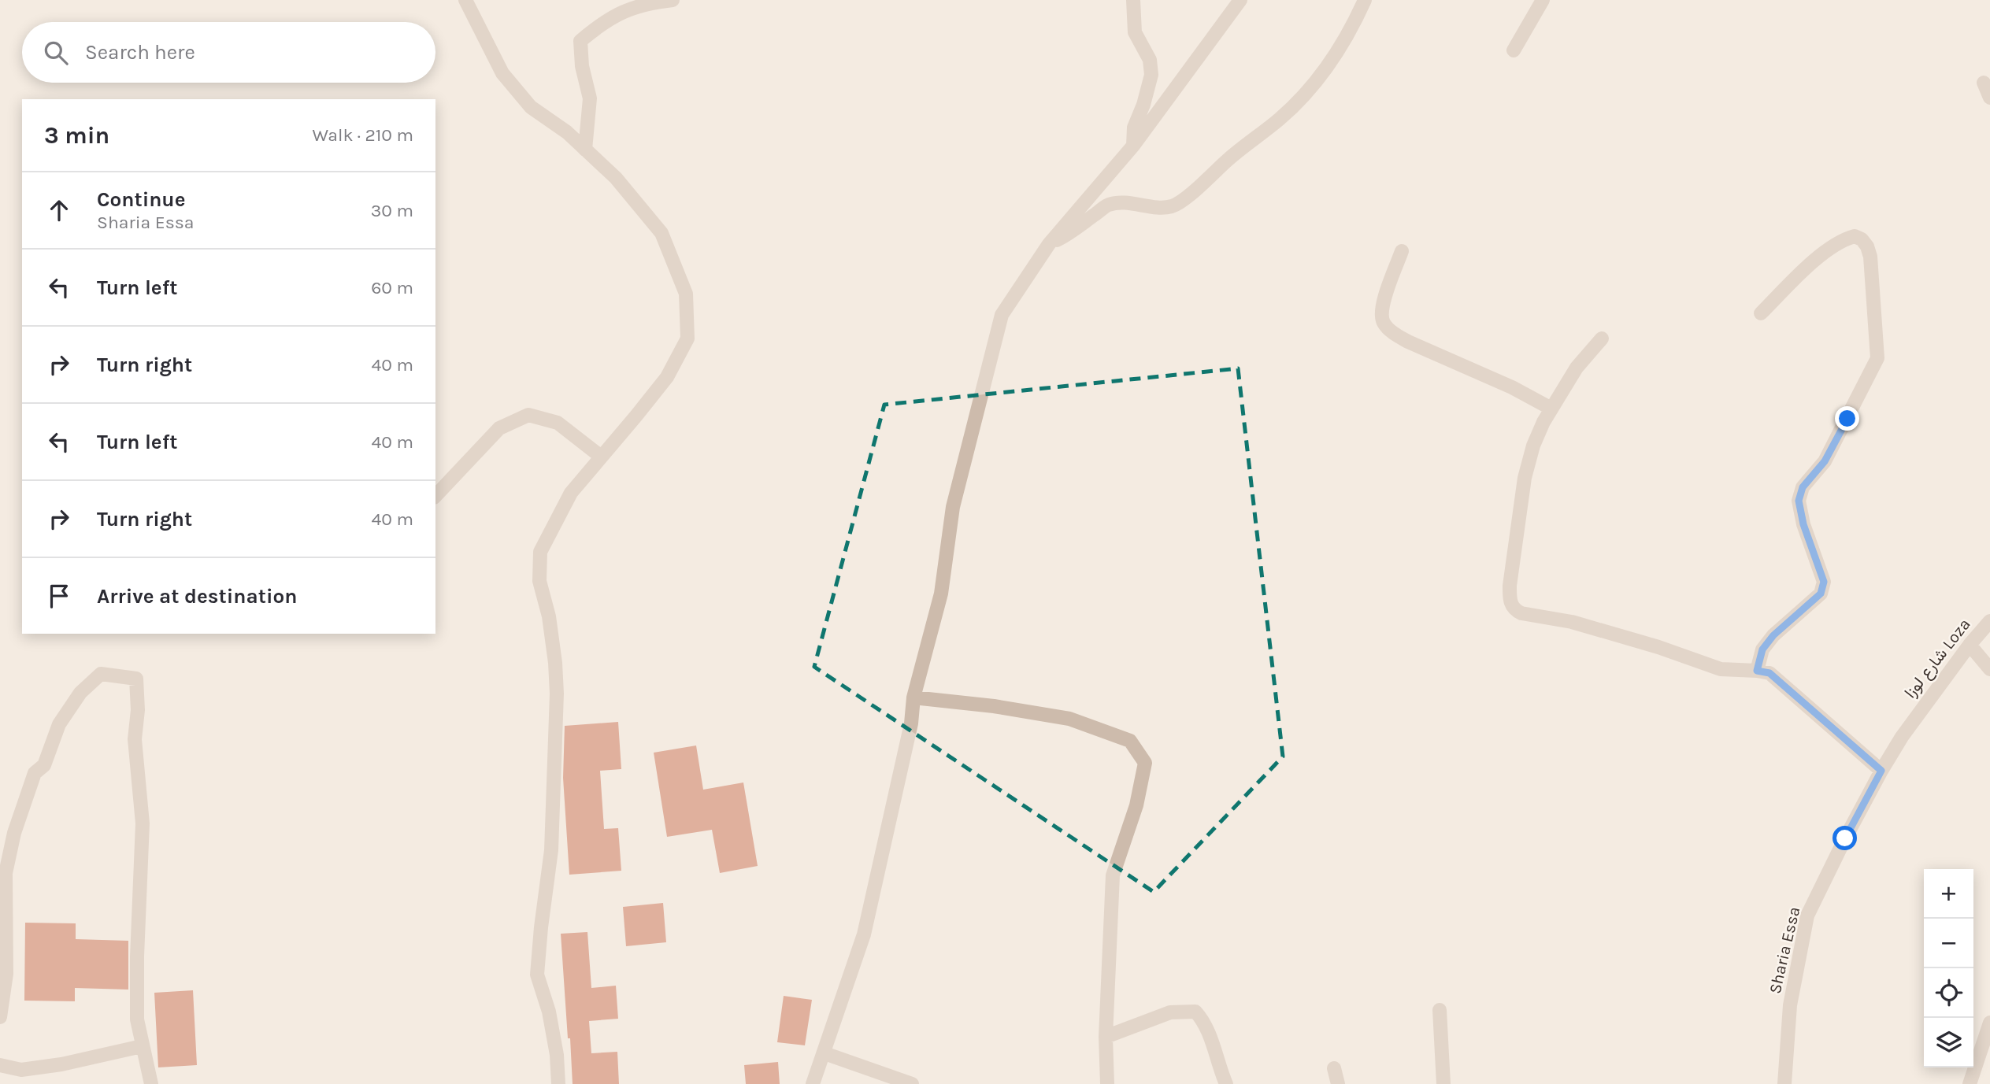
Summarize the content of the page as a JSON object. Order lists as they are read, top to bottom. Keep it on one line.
{"streets":{"street":["شارع لوزا Loza","Sharia Essa"]},"crossings":[["شارع لوزا Loza","Sharia Essa"]],"page":{"search":"Search here","heading":["3 min","Walk · 210 m"],"list":[["Continue","Sharia Essa","30 m"],["Turn left","60 m"],["Turn right","40 m"],["Turn left","40 m"],["Turn right","40 m"],"Arrive at destination"],"map_buttons":["+","−"]}}
